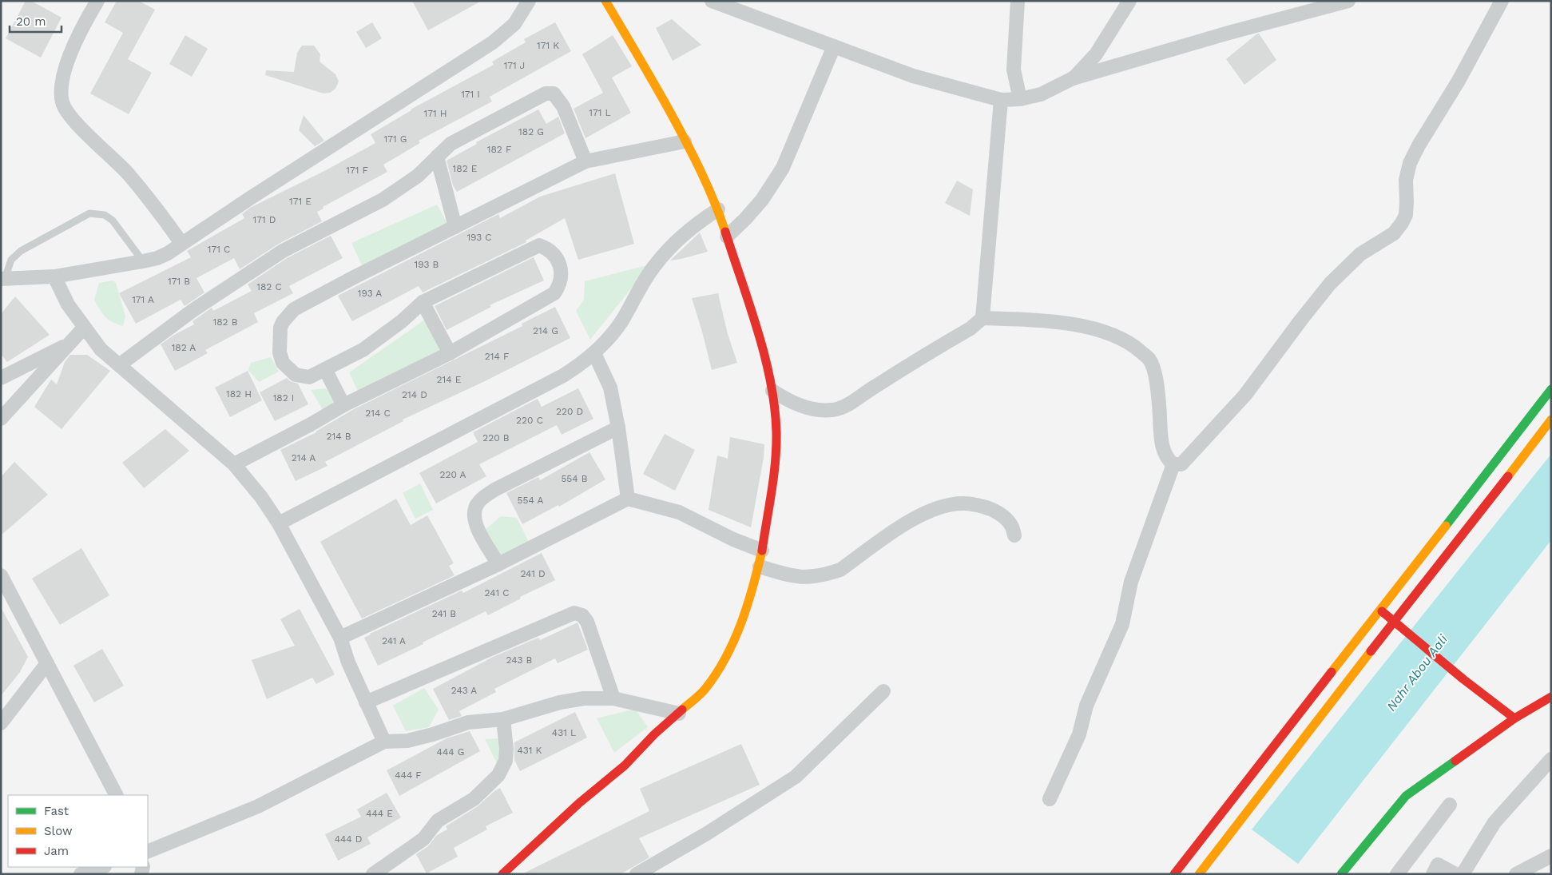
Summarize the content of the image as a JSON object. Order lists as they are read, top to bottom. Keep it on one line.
{"water":["Nahr Abou Aali"],"house_numbers":["171 K","171 J","171 I","171 L","171 H","182 G","171 G","182 F","182 E","171 F","171 E","171 D","193 C","171 C","193 B","171 B","182 C","193 A","171 A","182 B","214 G","182 A","214 F","214 E","182 H","214 D","182 I","220 D","214 C","220 C","214 B","220 B","214 A","220 A","554 B","554 A","241 D","241 C","241 B","241 A","243 B","243 A","431 L","431 K","444 G","444 F","444 E","444 D"],"legend":["Fast","Slow","Jam"],"scale_bar":"20 m"}
